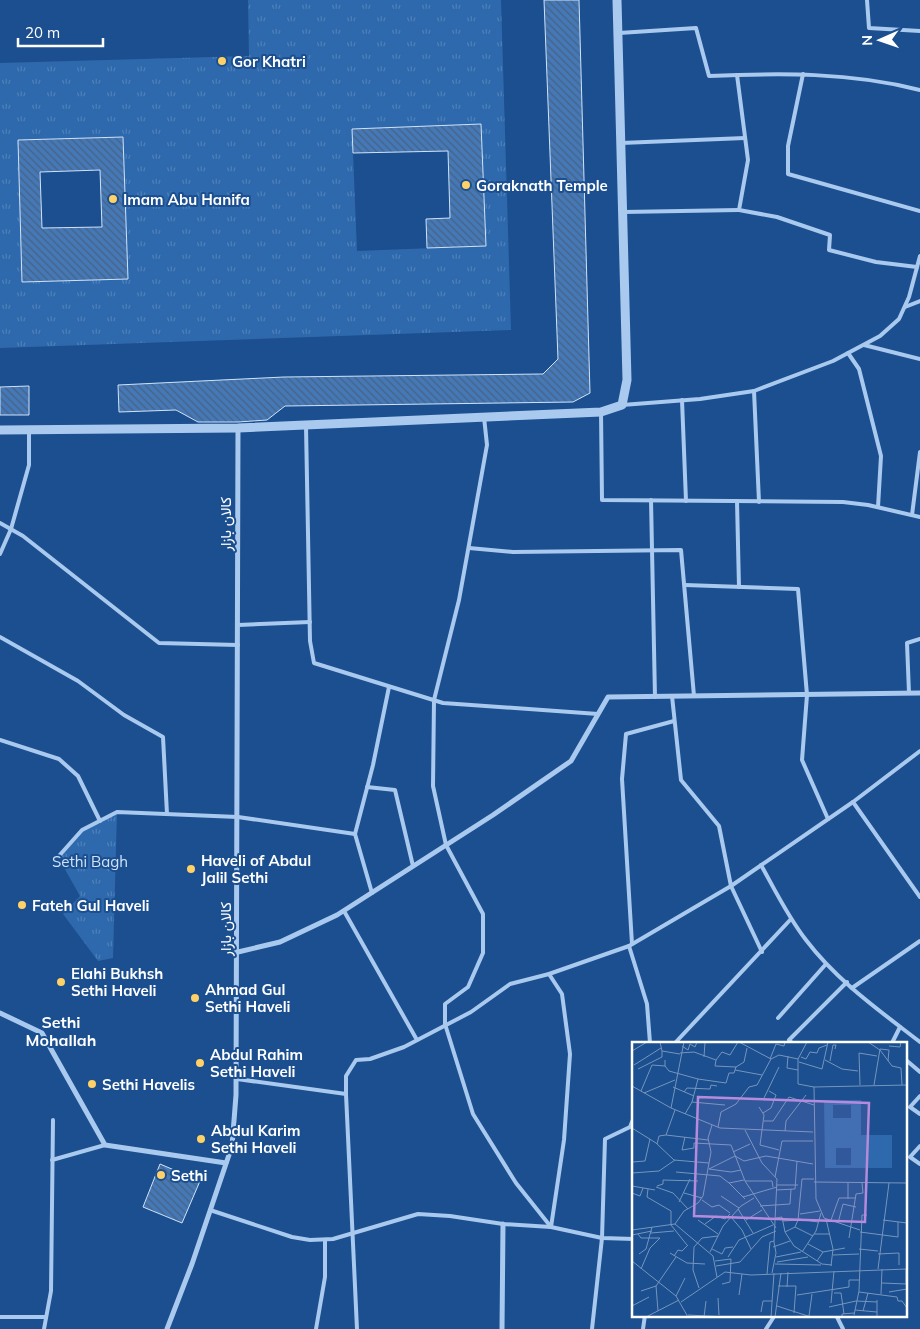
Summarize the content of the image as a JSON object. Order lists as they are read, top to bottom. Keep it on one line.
{"streets":{"street":["کالان بازار"]},"districts":["Sethi Mohallah"],"parks":["Sethi Bagh"],"places":["Gor Khatri","Goraknath Temple","Imam Abu Hanifa","Haveli of Abdul Jalil Sethi","Fateh Gul Haveli","Elahi Bukhsh Sethi Haveli","Ahmad Gul Sethi Haveli","Abdul Rahim Sethi Haveli","Sethi Havelis","Abdul Karim Sethi Haveli","Sethi"],"scale_bar":"20 m","north":"left"}
